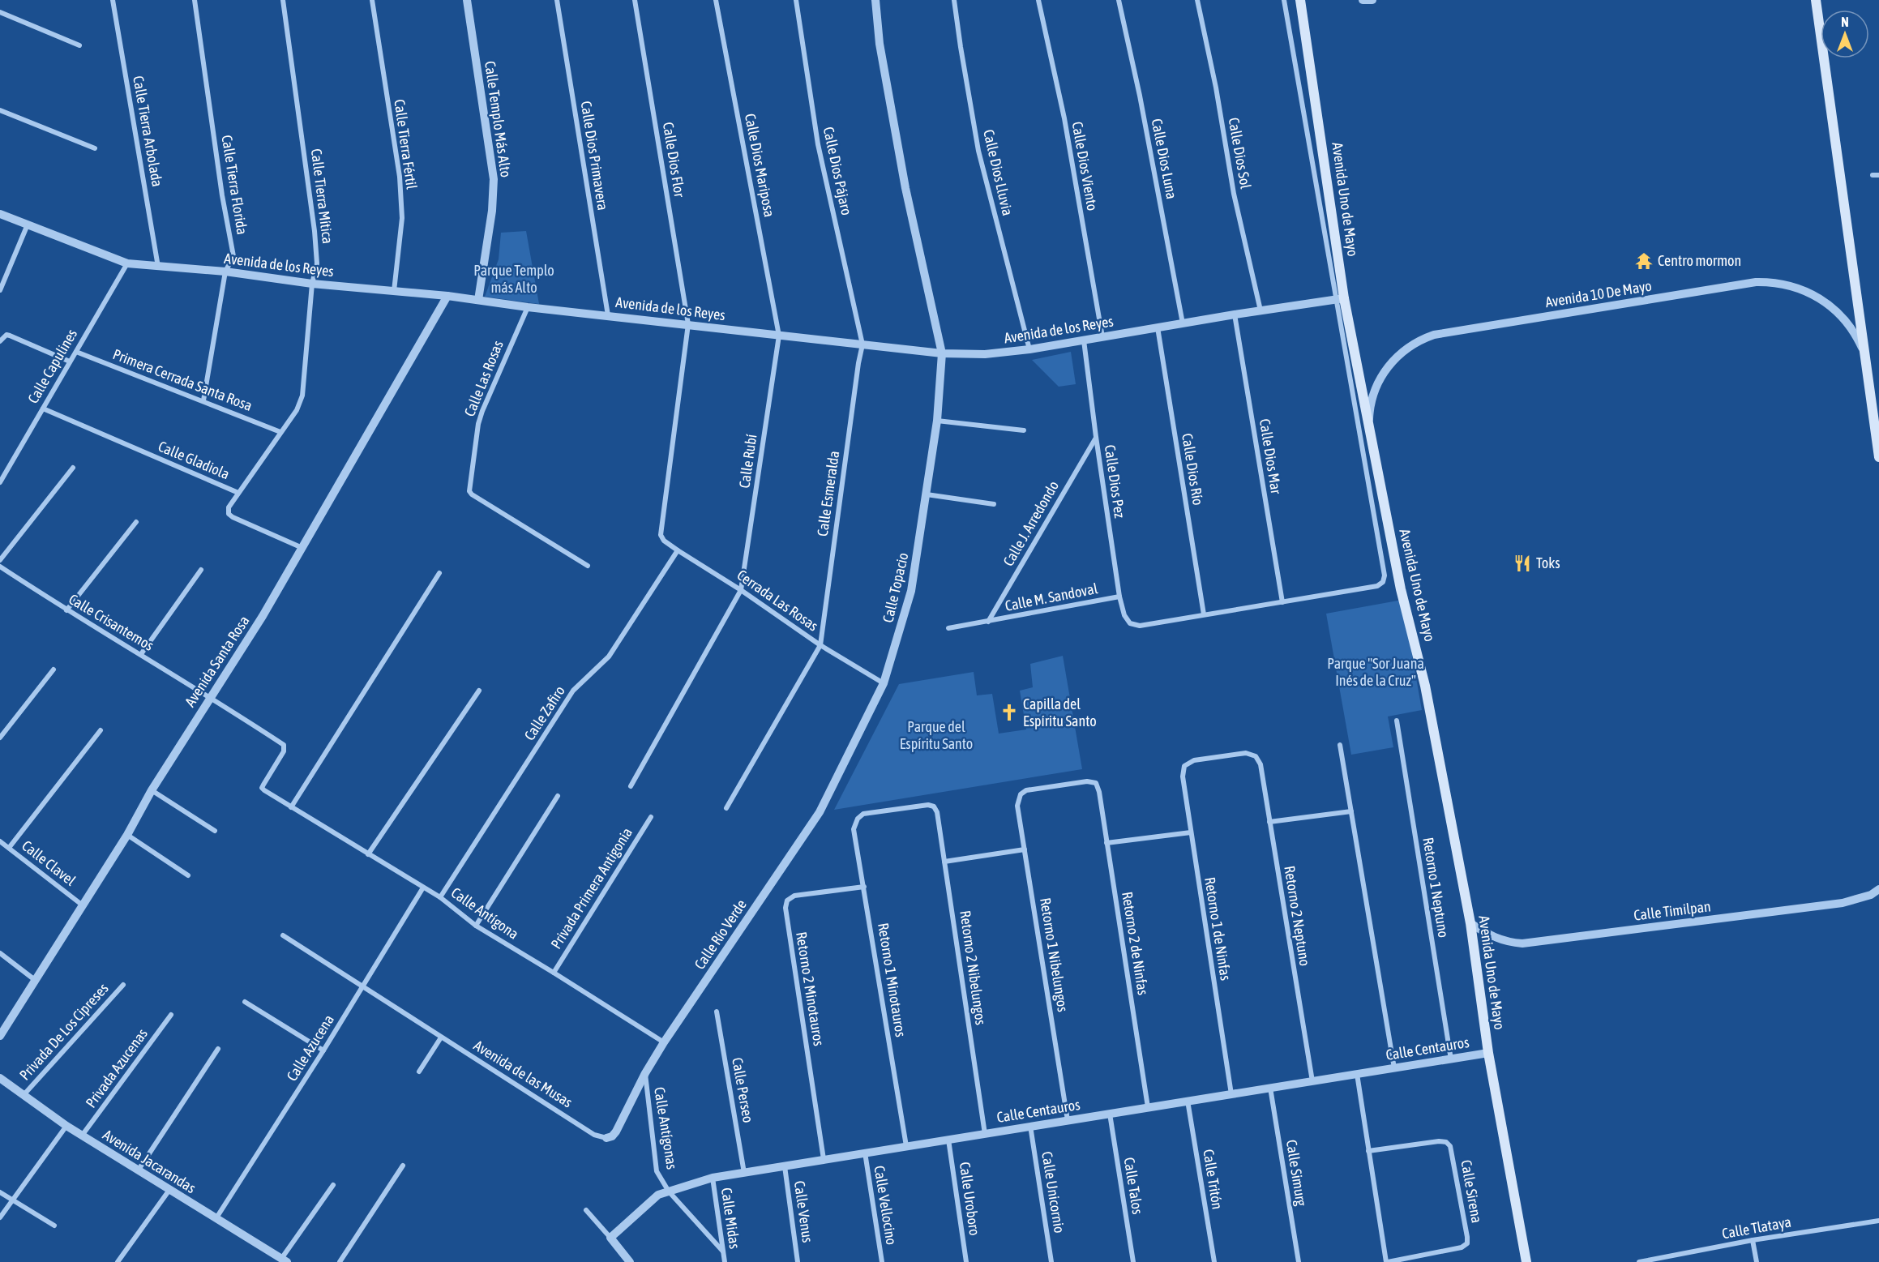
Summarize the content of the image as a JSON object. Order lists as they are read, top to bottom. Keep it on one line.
{"streets":{"main road":["Avenida Uno de Mayo"],"street":["Calle Templo Más Alto","Calle Tierra Arbolada","Calle Tierra Fértil","Calle Dios Sol","Calle Dios Primavera","Calle Dios Luna","Calle Dios Flor","Calle Dios Mariposa","Calle Dios Viento","Calle Dios Pájaro","Calle Dios Lluvia","Calle Tierra Florida","Calle Tierra Mítica","Avenida de los Reyes","Avenida 10 De Mayo","Calle Capulines","Calle Las Rosas","Primera Cerrada Santa Rosa","Calle Dios Mar","Calle Gladiola","Calle Rubí","Calle Dios Río","Calle Dios Pez","Calle Esmeralda","Calle J. Arredondo","Calle Topacio","Calle M. Sandoval","Cerrada Las Rosas","Calle Crisantemos","Avenida Santa Rosa","Calle Zafiro","Calle Clavel","Retorno 1 Neptuno","Privada Primera Antigonia","Calle Timilpan","Calle Antígona","Retorno 2 Neptuno","Retorno 1 de Ninfas","Calle Río Verde","Retorno 2 de Ninfas","Retorno 1 Nibelungos","Retorno 2 Nibelungos","Retorno 1 Minotauros","Retorno 2 Minotauros","Privada De Los Cipreses","Calle Azucena","Calle Centauros","Privada Azucenas","Avenida de las Musas","Calle Perseo","Calle Antígonas","Avenida Jacarandas","Calle Simurg","Calle Tritón","Calle Talos","Calle Sirena","Calle Unicornio","Calle Uroboro","Calle Vellocino","Calle Venus","Calle Midas","Calle Tlataya"]},"crossings":[["Calle Templo Más Alto","Avenida de los Reyes"],["Calle Tierra Arbolada","Avenida de los Reyes"],["Calle Tierra Fértil","Avenida de los Reyes"],["Calle Dios Sol","Avenida de los Reyes"],["Calle Dios Primavera","Avenida de los Reyes"],["Calle Dios Luna","Avenida de los Reyes"],["Calle Dios Flor","Avenida de los Reyes"],["Calle Dios Flor","Cerrada Las Rosas"],["Calle Dios Mariposa","Avenida de los Reyes"],["Calle Dios Mariposa","Calle Rubí"],["Calle Dios Viento","Avenida de los Reyes"],["Calle Dios Pájaro","Avenida de los Reyes"],["Calle Dios Pájaro","Calle Esmeralda"],["Calle Dios Lluvia","Avenida de los Reyes"],["Calle Tierra Florida","Avenida de los Reyes"],["Calle Tierra Florida","Primera Cerrada Santa Rosa"],["Calle Tierra Mítica","Avenida de los Reyes"],["Calle Tierra Mítica","Primera Cerrada Santa Rosa"],["Calle Tierra Mítica","Calle Gladiola"],["Avenida Uno de Mayo","Avenida de los Reyes"],["Avenida Uno de Mayo","Avenida 10 De Mayo"],["Avenida Uno de Mayo","Calle Timilpan"],["Avenida Uno de Mayo","Calle Centauros"],["Avenida de los Reyes","Calle Capulines"],["Avenida de los Reyes","Calle Las Rosas"],["Avenida de los Reyes","Calle Dios Mar"],["Avenida de los Reyes","Calle Rubí"],["Avenida de los Reyes","Calle Dios Río"],["Avenida de los Reyes","Calle Dios Pez"],["Avenida de los Reyes","Calle Esmeralda"],["Avenida de los Reyes","Calle Topacio"],["Avenida de los Reyes","Cerrada Las Rosas"],["Avenida de los Reyes","Avenida Santa Rosa"],["Calle Capulines","Primera Cerrada Santa Rosa"],["Calle Capulines","Calle Gladiola"],["Calle Gladiola","Avenida Santa Rosa"],["Calle Rubí","Cerrada Las Rosas"],["Calle Dios Río","Calle Dios Pez"],["Calle Dios Pez","Calle J. Arredondo"],["Calle Dios Pez","Calle M. Sandoval"],["Calle Esmeralda","Cerrada Las Rosas"],["Calle J. Arredondo","Calle M. Sandoval"],["Calle Topacio","Cerrada Las Rosas"],["Calle Topacio","Calle Río Verde"],["Cerrada Las Rosas","Calle Zafiro"],["Calle Crisantemos","Avenida Santa Rosa"],["Calle Crisantemos","Calle Antígona"],["Avenida Santa Rosa","Calle Clavel"],["Avenida Santa Rosa","Calle Antígona"],["Calle Zafiro","Calle Antígona"],["Retorno 1 Neptuno","Calle Centauros"],["Privada Primera Antigonia","Calle Antígona"],["Calle Antígona","Calle Río Verde"],["Calle Antígona","Calle Azucena"],["Retorno 2 Neptuno","Retorno 1 de Ninfas"],["Retorno 2 Neptuno","Calle Centauros"],["Retorno 1 de Ninfas","Calle Centauros"],["Calle Río Verde","Avenida de las Musas"],["Calle Río Verde","Calle Antígonas"],["Retorno 2 de Ninfas","Retorno 1 Nibelungos"],["Retorno 2 de Ninfas","Calle Centauros"],["Retorno 1 Nibelungos","Calle Centauros"],["Retorno 2 Nibelungos","Retorno 1 Minotauros"],["Retorno 2 Nibelungos","Calle Centauros"],["Retorno 1 Minotauros","Retorno 2 Minotauros"],["Retorno 1 Minotauros","Calle Centauros"],["Retorno 2 Minotauros","Calle Centauros"],["Privada De Los Cipreses","Avenida Jacarandas"],["Calle Azucena","Avenida de las Musas"],["Calle Azucena","Avenida Jacarandas"],["Calle Centauros","Calle Perseo"],["Calle Centauros","Calle Antígonas"],["Calle Centauros","Calle Simurg"],["Calle Centauros","Calle Tritón"],["Calle Centauros","Calle Talos"],["Calle Centauros","Calle Sirena"],["Calle Centauros","Calle Unicornio"],["Calle Centauros","Calle Uroboro"],["Calle Centauros","Calle Vellocino"],["Calle Centauros","Calle Venus"],["Calle Centauros","Calle Midas"],["Privada Azucenas","Avenida Jacarandas"],["Avenida de las Musas","Calle Antígonas"],["Calle Antígonas","Calle Midas"]],"parks":["Parque Templo más Alto","Parque \"Sor Juana Inés de la Cruz\"","Parque del Espíritu Santo"],"places":{"temple":["Centro mormon"],"restaurant":["Toks"],"church":["Capilla del Espíritu Santo"]},"north":"top"}
